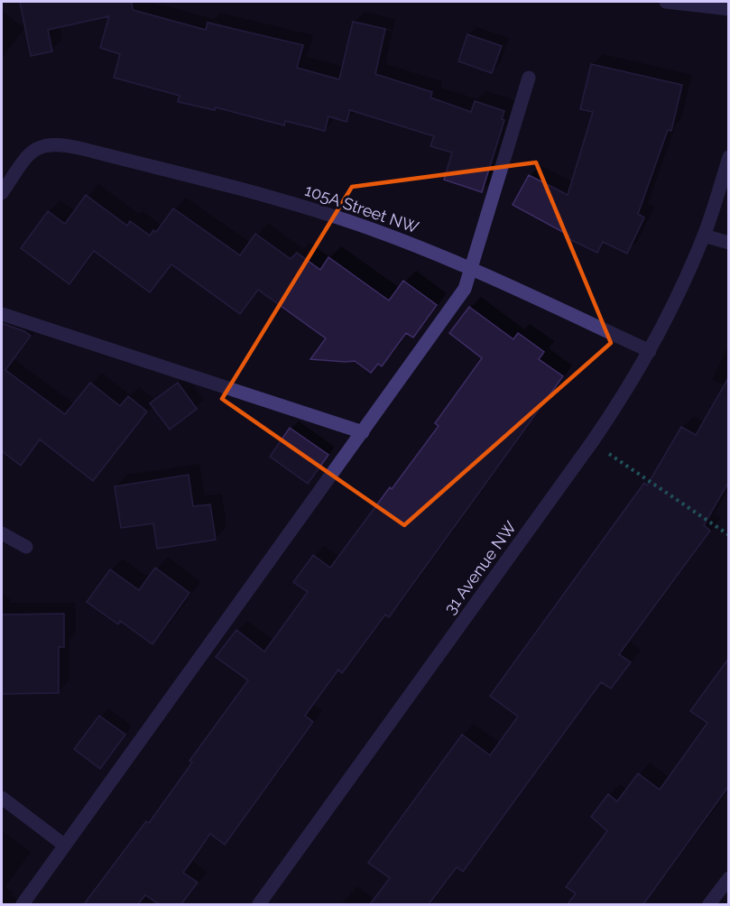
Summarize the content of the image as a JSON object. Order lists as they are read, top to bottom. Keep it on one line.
{"streets":{"street":["105A Street NW","31 Avenue NW"]},"crossings":[["105A Street NW","31 Avenue NW"]]}
